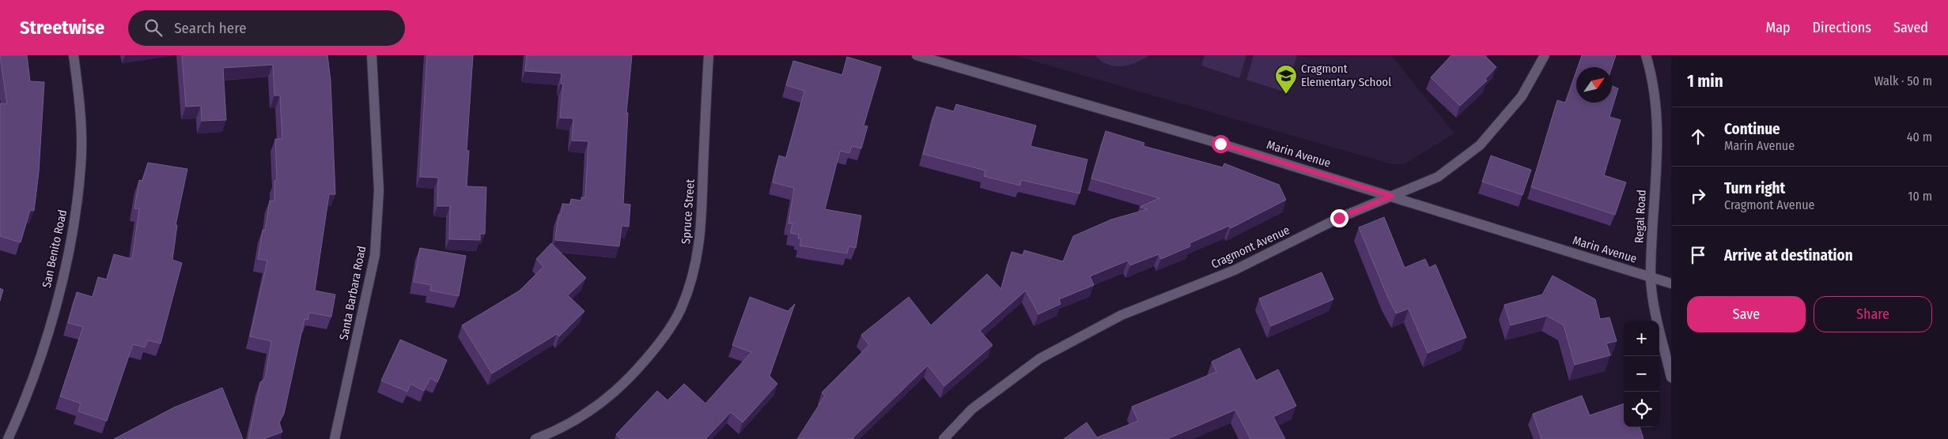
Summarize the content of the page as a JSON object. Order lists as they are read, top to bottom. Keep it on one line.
{"streets":{"street":["Marin Avenue","Spruce Street","Regal Road","Cragmont Avenue","San Benito Road","Santa Barbara Road"]},"crossings":[["Marin Avenue","Regal Road"],["Marin Avenue","Cragmont Avenue"]],"places":{"school or university":["Cragmont Elementary School"]},"north":"top right","page":{"header":"Streetwise","search":"Search here","nav":["Map","Directions","Saved"],"heading":["1 min","Walk · 50 m"],"list":[["Continue","Marin Avenue","40 m"],["Turn right","Cragmont Avenue","10 m"],"Arrive at destination"],"buttons":["Save","Share"],"map_buttons":["+","−"]}}
